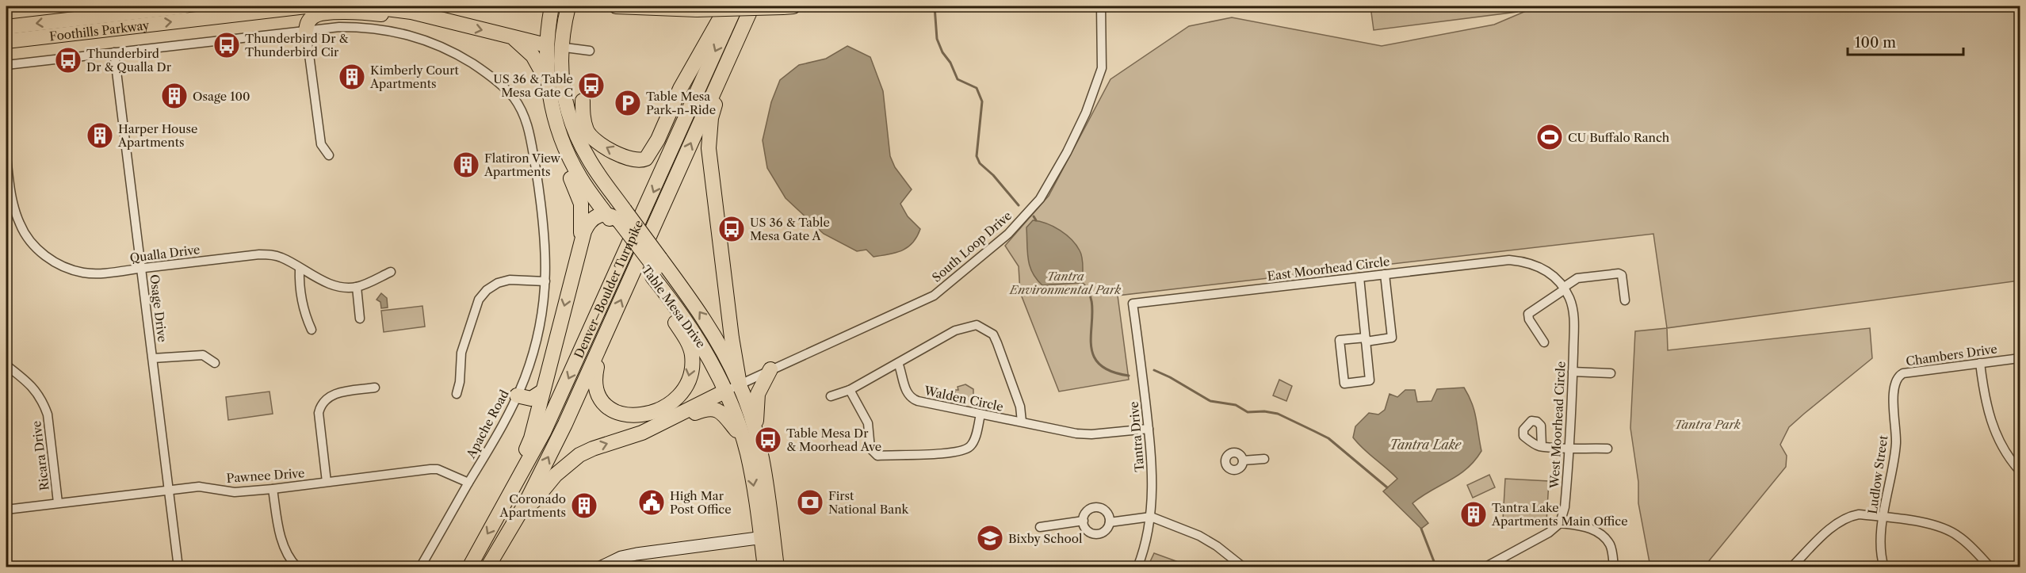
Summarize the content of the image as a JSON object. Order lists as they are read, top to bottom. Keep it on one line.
{"streets":{"highway":["Foothills Parkway","Denver–Boulder Turnpike","Table Mesa Drive"],"street":["South Loop Drive","Qualla Drive","East Moorhead Circle","Osage Drive","Chambers Drive","Walden Circle","Apache Road","West Moorhead Circle","Tantra Drive","Ricara Drive","Ludlow Street","Pawnee Drive"]},"crossings":[["South Loop Drive","Table Mesa Drive"],["Qualla Drive","Osage Drive"],["East Moorhead Circle","West Moorhead Circle"],["East Moorhead Circle","Tantra Drive"],["Osage Drive","Apache Road"],["Osage Drive","Pawnee Drive"],["Chambers Drive","Ludlow Street"],["Walden Circle","Tantra Drive"],["Apache Road","Pawnee Drive"],["Ricara Drive","Pawnee Drive"]],"water":["Tantra Lake"],"parks":["Tantra Environmental Park","Tantra Park"],"places":{"bus stop":["Thunderbird Dr & Thunderbird Cir","Thunderbird Dr & Qualla Dr","US 36 & Table Mesa Gate C","US 36 & Table Mesa Gate A","Table Mesa Dr & Moorhead Ave"],"building":["Kimberly Court Apartments","Osage 100","Harper House Apartments","Flatiron View Apartments","Coronado Apartments","Tantra Lake Apartments Main Office"],"parking":["Table Mesa Park-n-Ride"],"sports":["CU Buffalo Ranch"],"public building":["High Mar Post Office"],"bank":["First National Bank"],"school or university":["Bixby School"]},"scale_bar":"100 m"}
